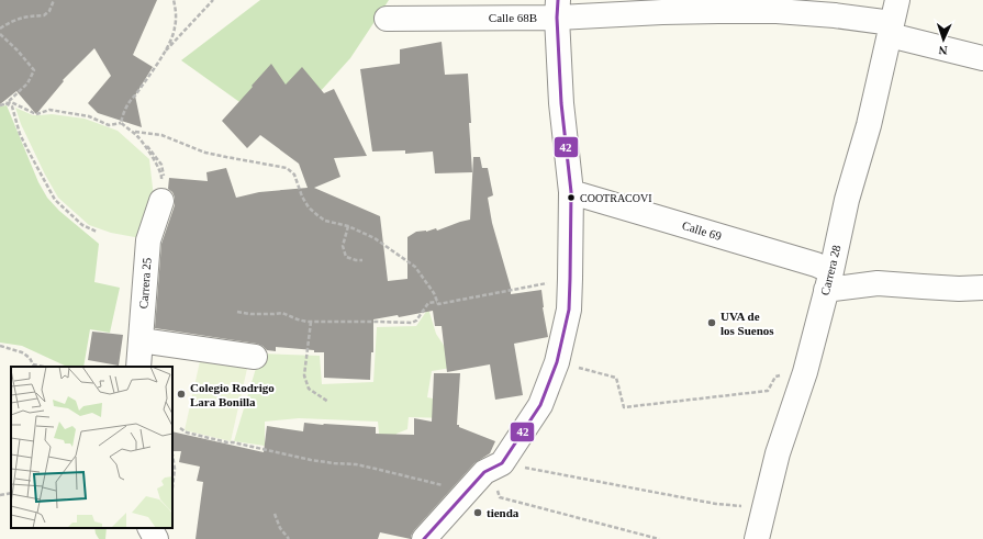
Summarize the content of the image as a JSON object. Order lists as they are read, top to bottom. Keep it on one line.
{"streets":{"street":["Calle 68B","Calle 69","Carrera 28","Carrera 25"]},"crossings":[["Calle 68B","Carrera 28"],["Calle 69","Carrera 28"]],"places":["COOTRACOVI","UVA de los Suenos","Colegio Rodrigo Lara Bonilla","tienda"],"lines":["transit line 42"],"north":"bottom"}
